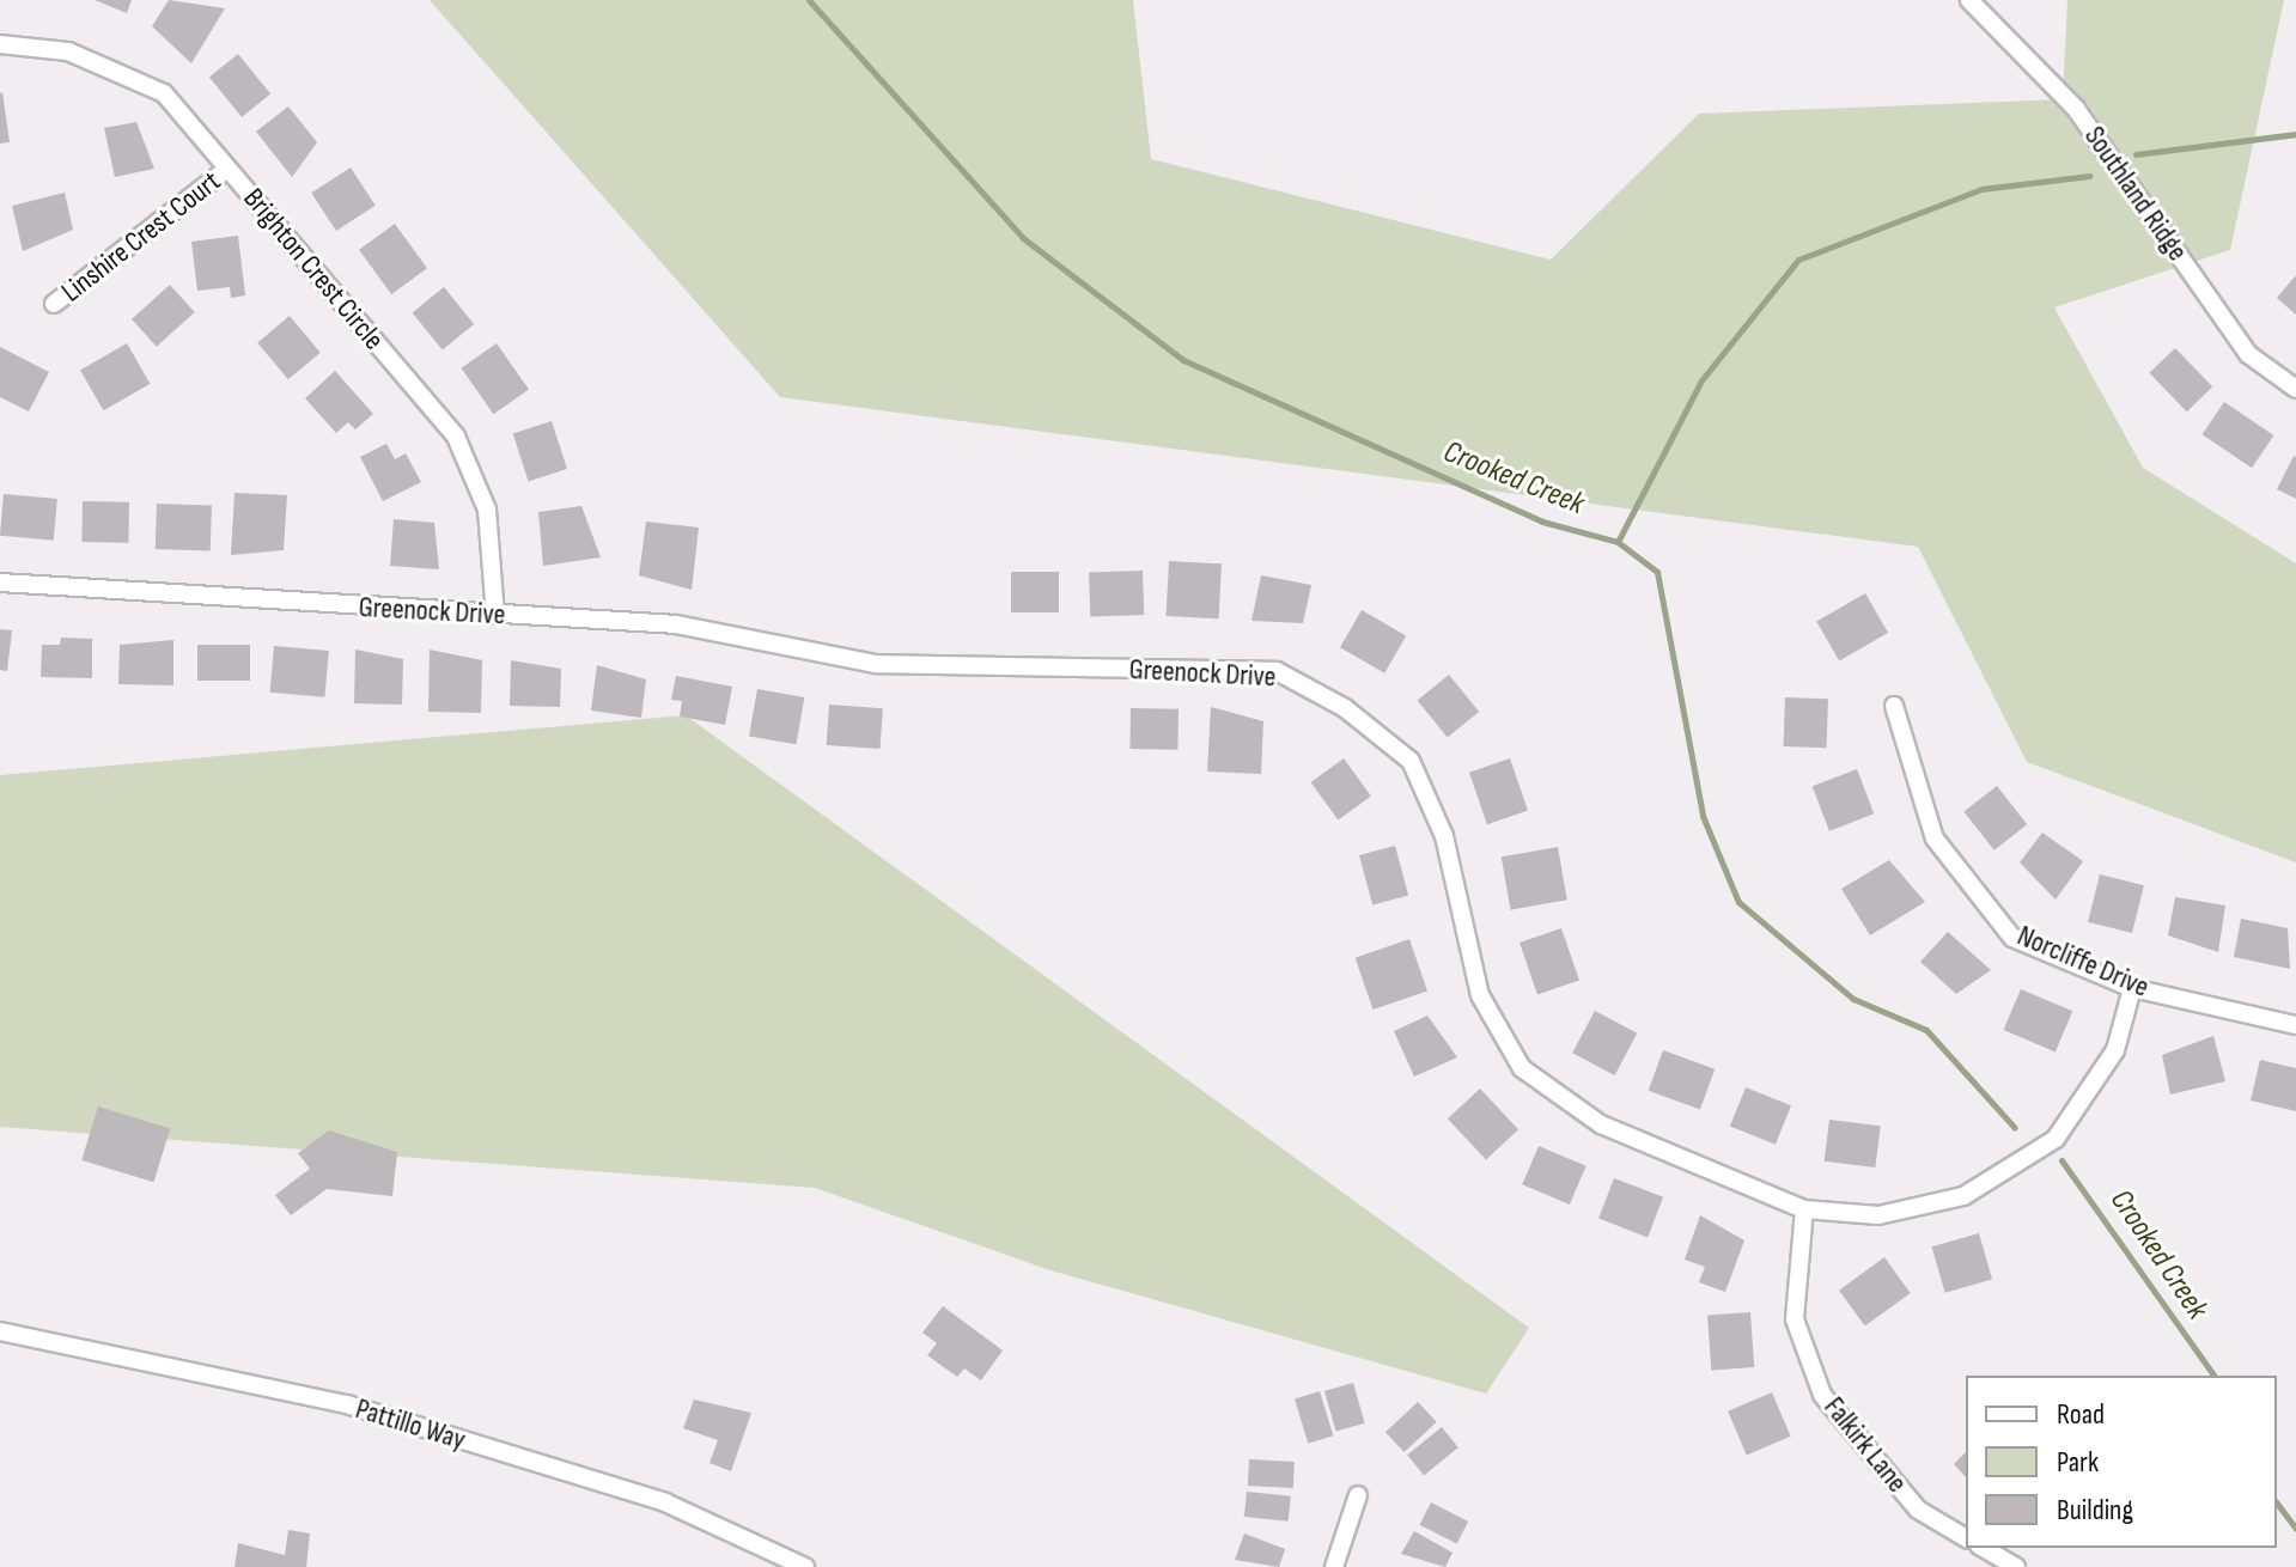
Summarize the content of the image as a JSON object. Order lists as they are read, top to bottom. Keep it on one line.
{"streets":{"street":["Southland Ridge","Linshire Crest Court","Brighton Crest Circle","Greenock Drive","Norcliffe Drive","Pattillo Way","Falkirk Lane"]},"crossings":[["Linshire Crest Court","Brighton Crest Circle"],["Brighton Crest Circle","Greenock Drive"],["Greenock Drive","Norcliffe Drive"],["Greenock Drive","Falkirk Lane"]],"water":["Crooked Creek"],"legend":["Road","Park","Building"]}
